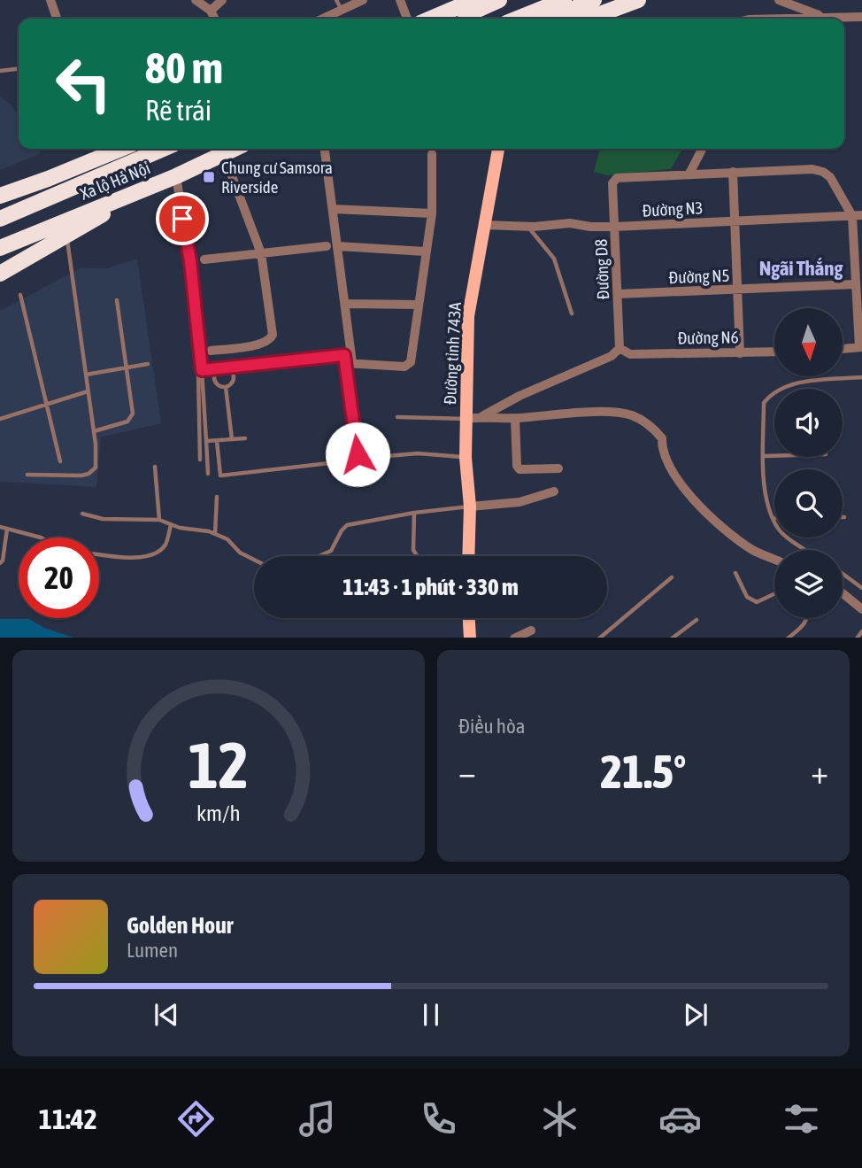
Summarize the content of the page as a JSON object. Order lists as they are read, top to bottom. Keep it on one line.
{"streets":{"highway":["Xa lộ Hà Nội"],"main road":["Đường tỉnh 743A"],"street":["Đường N3","Đường D8","Đường N5","Đường N6"]},"crossings":[["Đường N3","Đường D8"],["Đường N3","Đường tỉnh 743A"],["Đường D8","Đường N5"],["Đường D8","Đường N6"]],"districts":["Ngãi Thắng"],"places":{"transit":["Chung cư Samsora Riverside"]},"north":"bottom","page":{"turn":["80 m","Rẽ trái"],"limit":"20","trip":"11:43 · 1 phút · 330 m","tile":"Điều hòa","heat":["−","21.5°","+"],"song":["Golden Hour","Lumen"],"tabs":"11:42","gauge":["12","km/h"]}}
